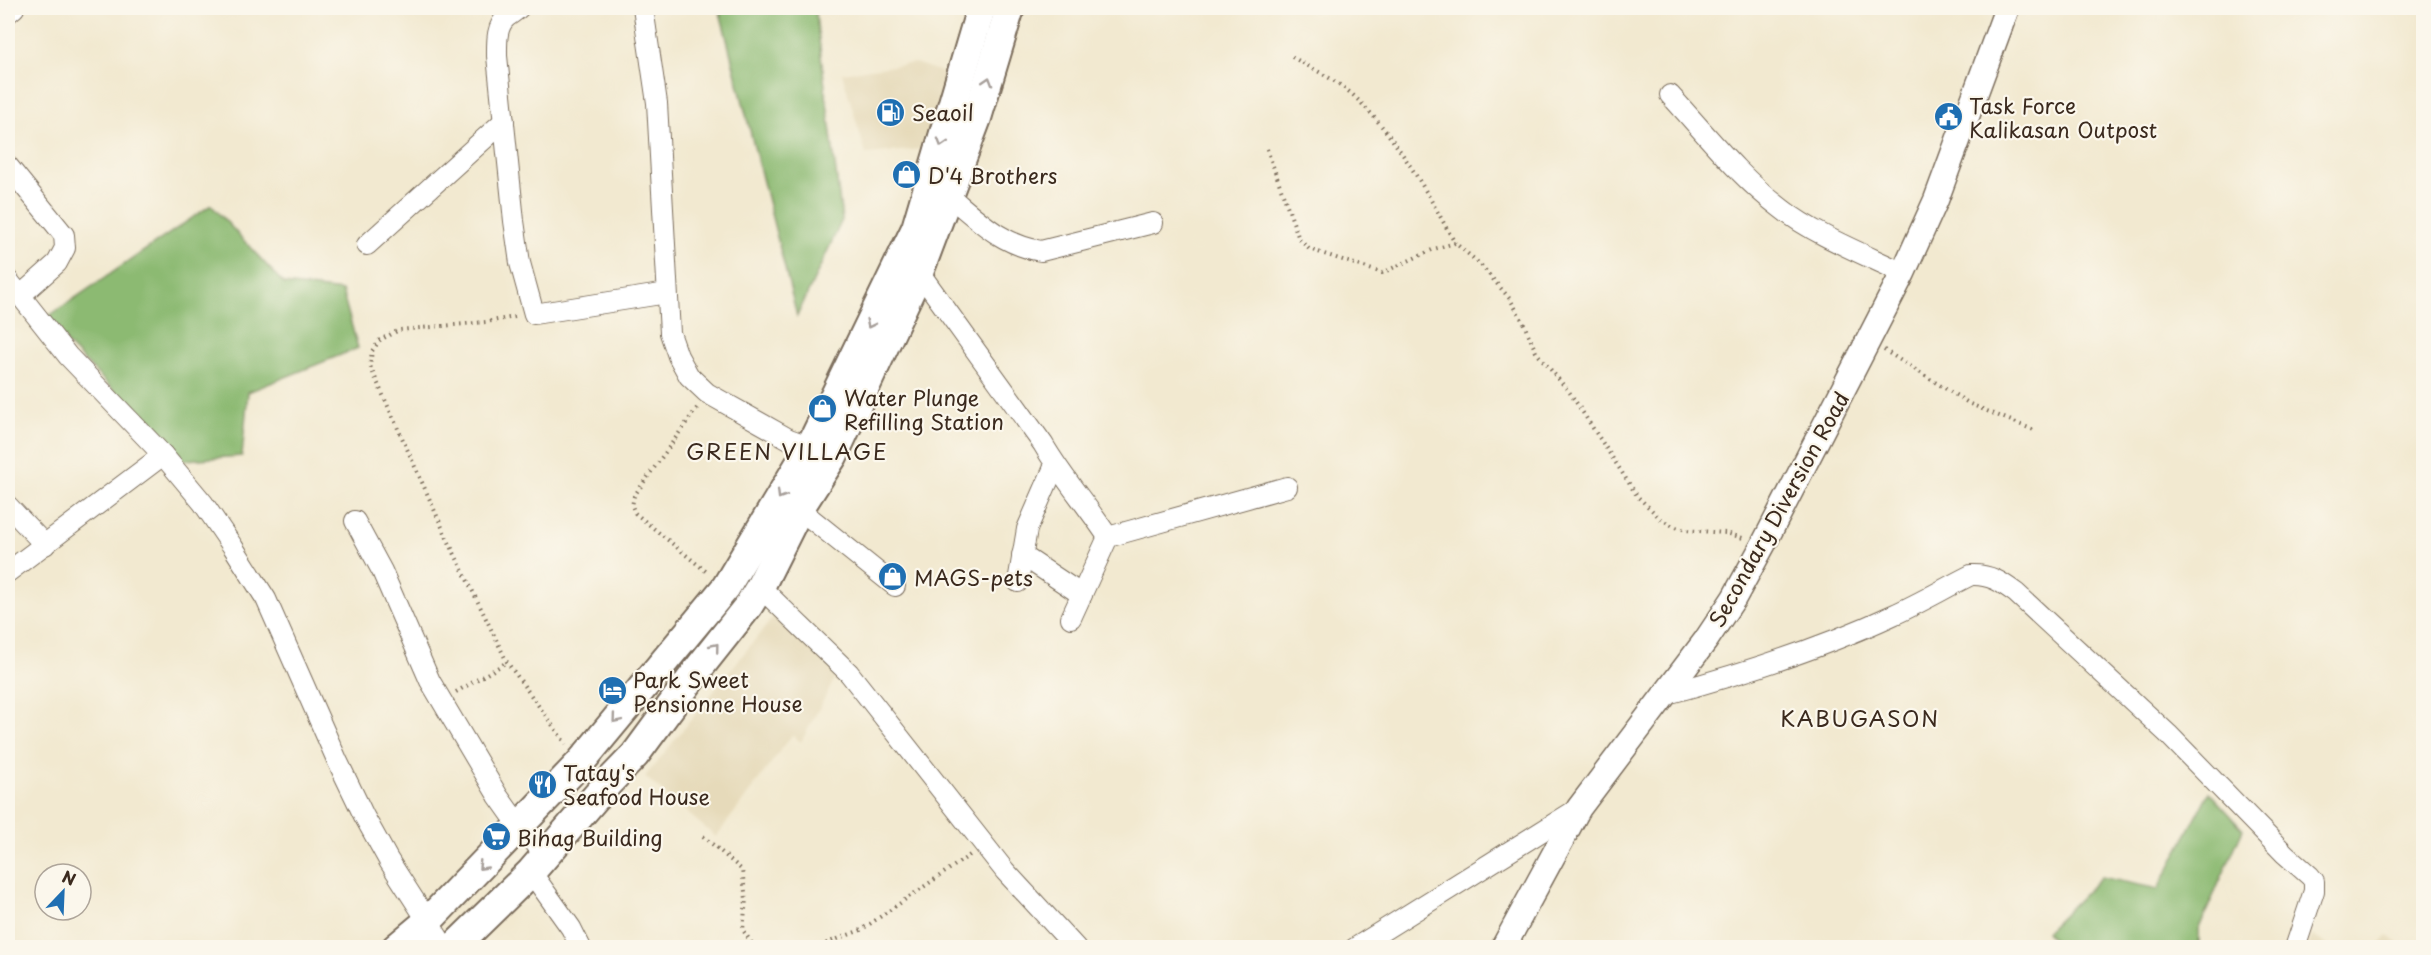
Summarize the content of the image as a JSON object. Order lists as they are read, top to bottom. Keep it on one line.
{"streets":{"main road":["Secondary Diversion Road"]},"districts":["GREEN VILLAGE","KABUGASON"],"places":{"fuel station":["Seaoil"],"public building":["Task Force Kalikasan Outpost"],"shop":["D'4 Brothers","Water Plunge Refilling Station","MAGS-pets"],"hotel":["Park Sweet Pensionne House"],"restaurant":["Tatay's Seafood House"],"supermarket":["Bihag Building"]},"north":"top right"}
